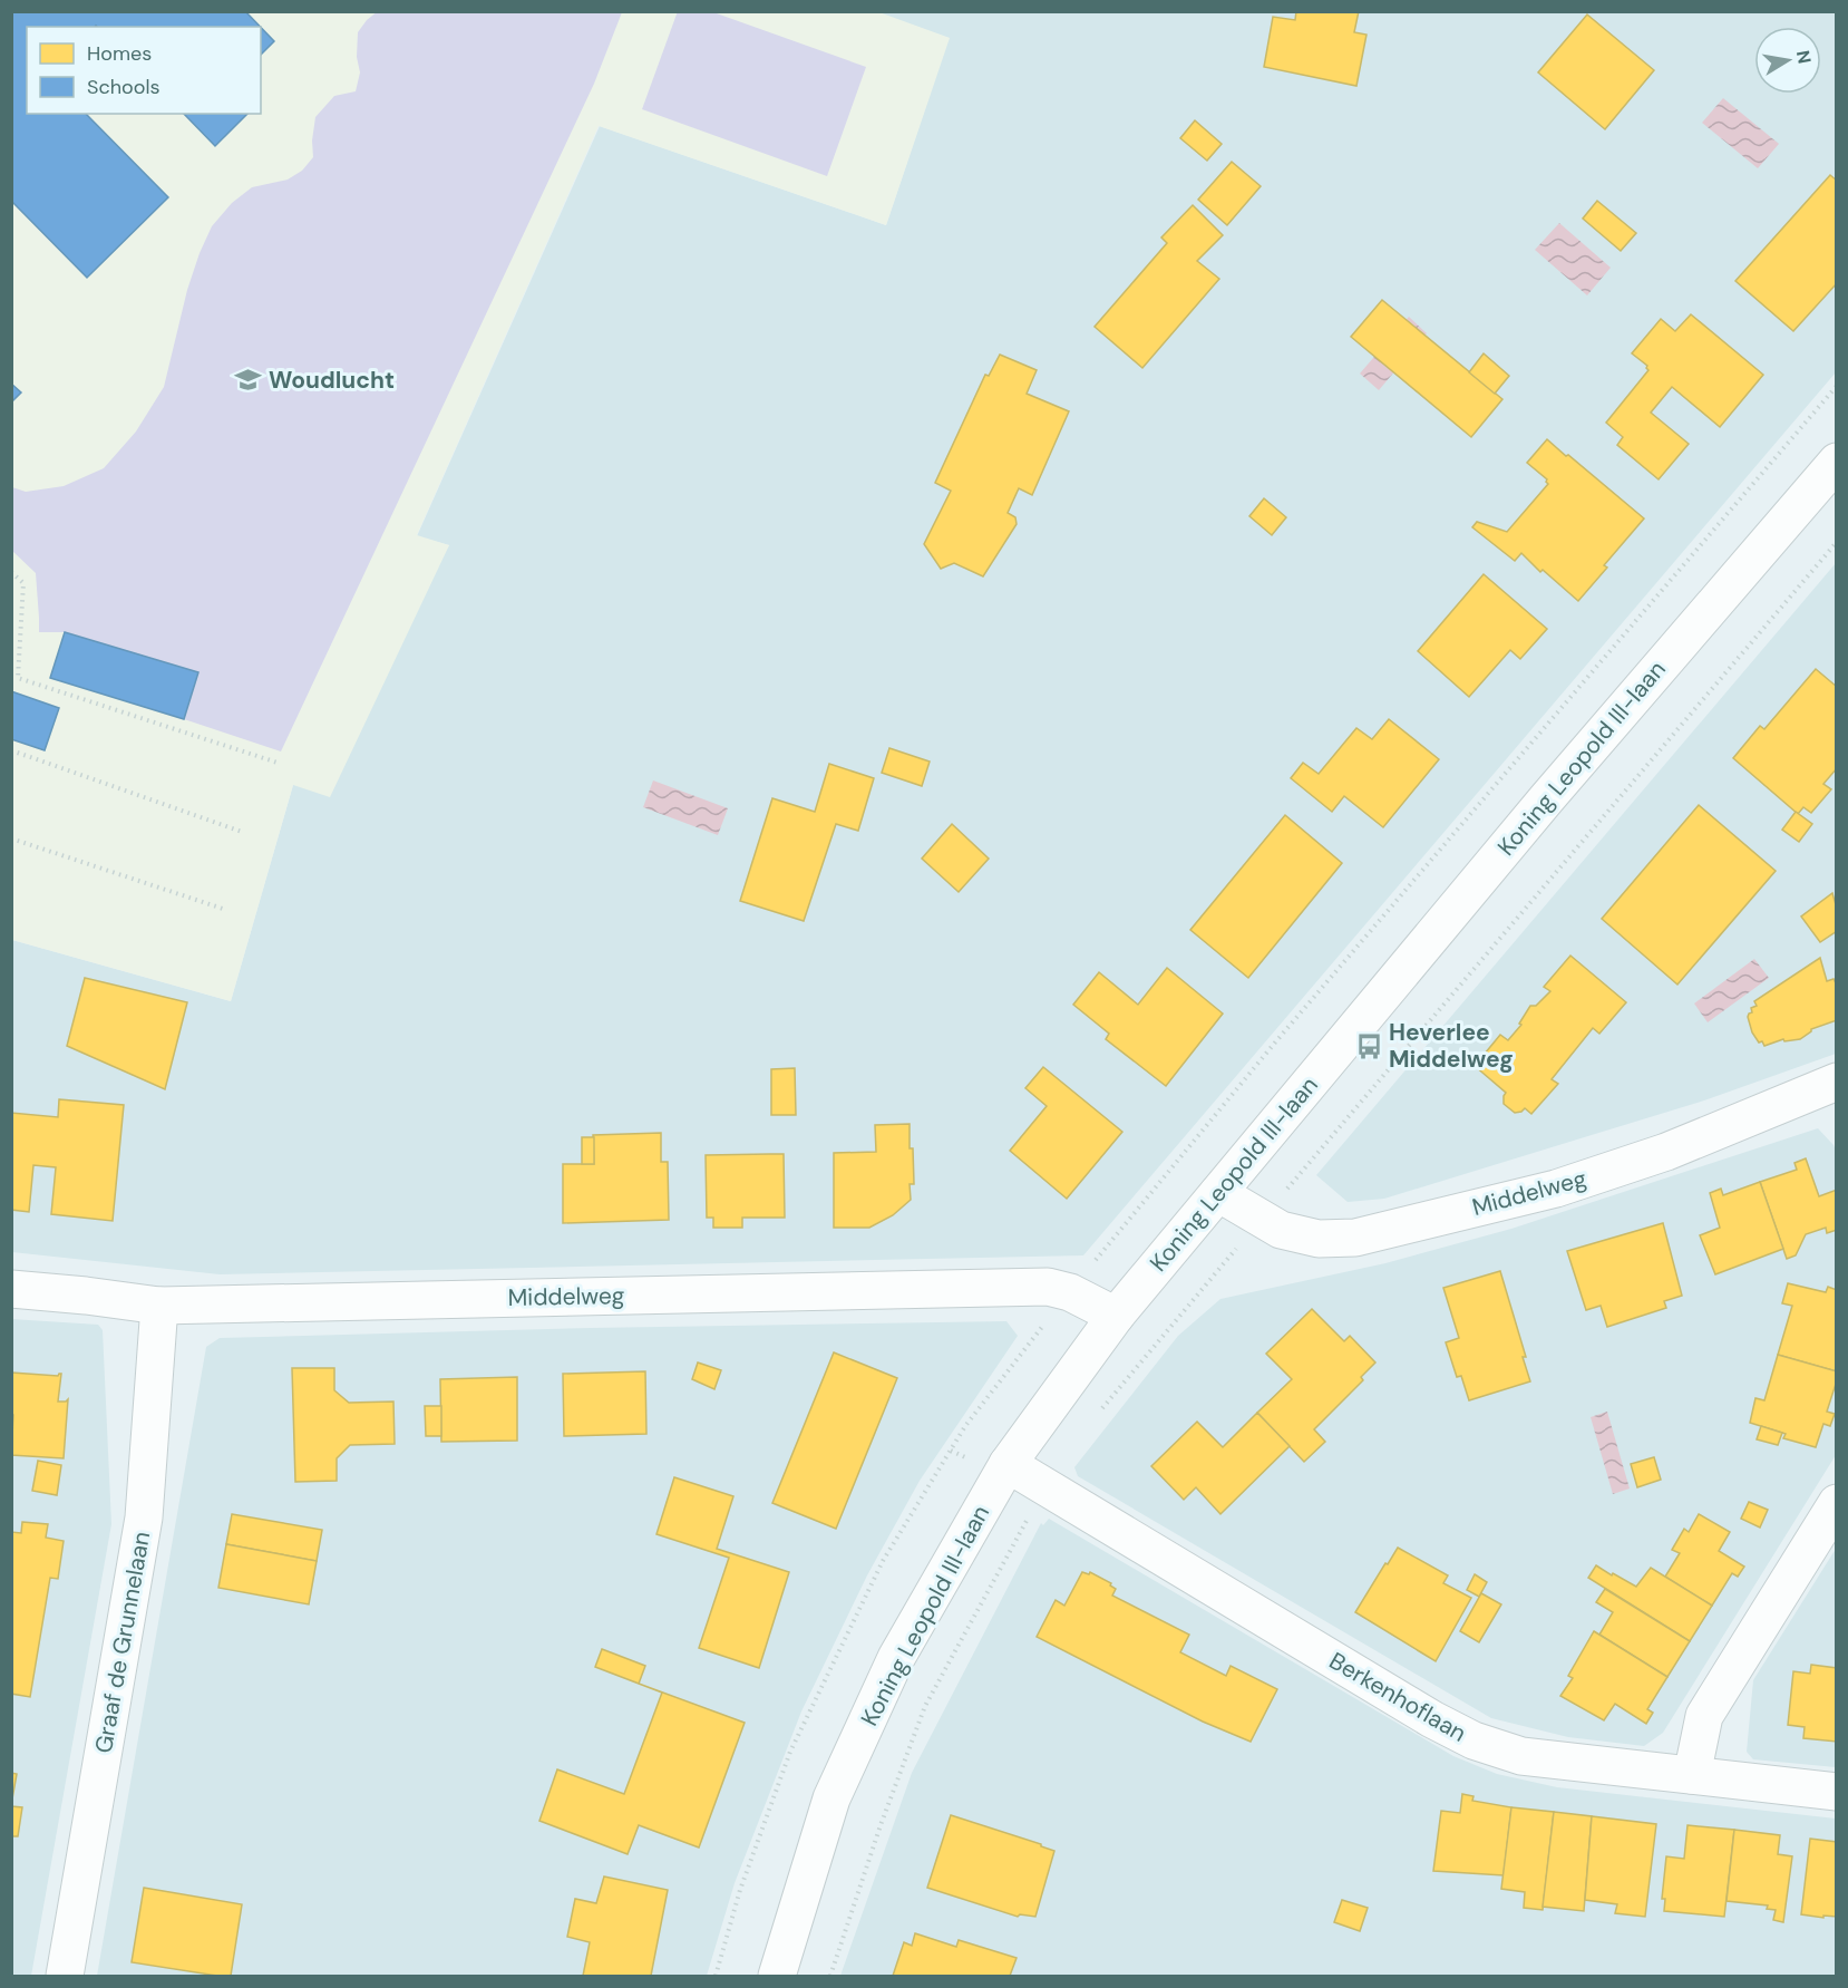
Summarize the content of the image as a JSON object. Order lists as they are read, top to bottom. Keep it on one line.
{"streets":{"street":["Koning Leopold III-laan","Middelweg","Graaf de Grunnelaan","Berkenhoflaan"]},"crossings":[["Koning Leopold III-laan","Middelweg"],["Koning Leopold III-laan","Berkenhoflaan"],["Middelweg","Graaf de Grunnelaan"]],"places":{"school or university":["Woudlucht"],"bus stop":["Heverlee Middelweg"]},"legend":["Homes","Schools"],"north":"right"}
